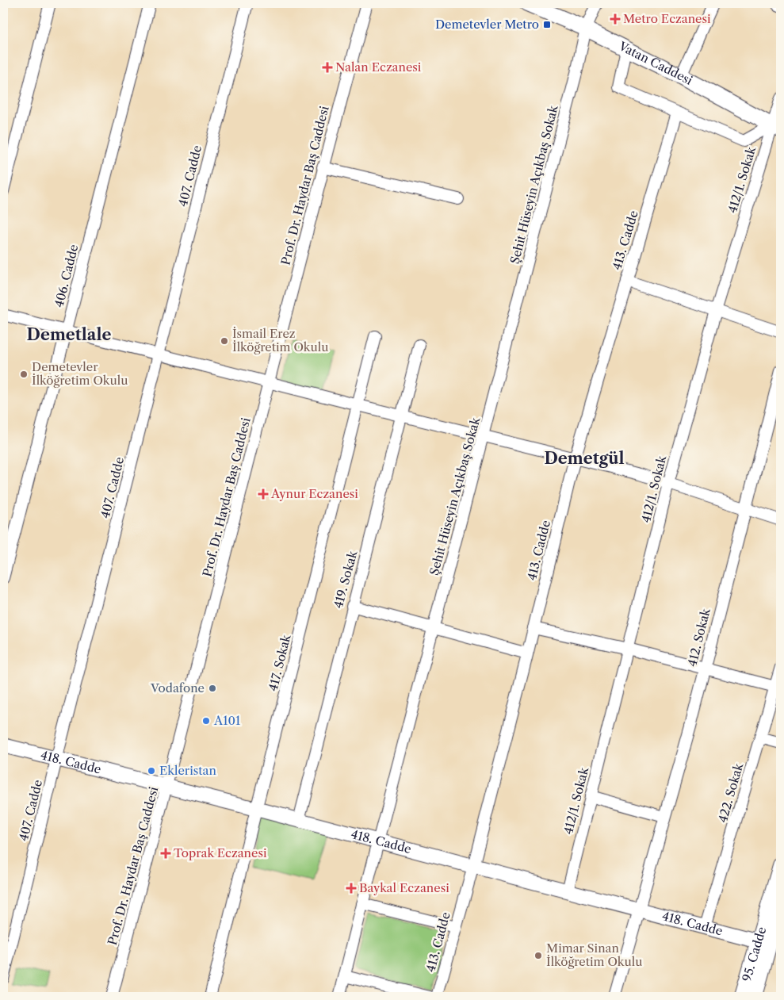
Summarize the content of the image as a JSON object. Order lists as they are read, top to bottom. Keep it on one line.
{"streets":{"main road":["Vatan Caddesi","95. Cadde"],"street":["407. Cadde","412/1. Sokak","Şehit Hüseyin Açıkbaş Sokak","Prof. Dr. Haydar Baş Caddesi","413. Cadde","406. Cadde","419. Sokak","412. Sokak","417. Sokak","418. Cadde","422. Sokak"]},"crossings":[["Vatan Caddesi","412/1. Sokak"],["Vatan Caddesi","Şehit Hüseyin Açıkbaş Sokak"],["407. Cadde","418. Cadde"],["412/1. Sokak","418. Cadde"],["Şehit Hüseyin Açıkbaş Sokak","418. Cadde"],["Prof. Dr. Haydar Baş Caddesi","418. Cadde"],["413. Cadde","418. Cadde"],["419. Sokak","418. Cadde"],["412. Sokak","418. Cadde"],["417. Sokak","418. Cadde"],["418. Cadde","422. Sokak"],["418. Cadde","95. Cadde"]],"districts":["Demetlale","Demetgül"],"places":{"health":["Metro Eczanesi","Nalan Eczanesi","Aynur Eczanesi","Toprak Eczanesi","Baykal Eczanesi"],"transit":["Demetevler Metro"],"other":["İsmail Erez İlköğretim Okulu","Demetevler İlköğretim Okulu","Vodafone","A101","Ekleristan","Mimar Sinan İlköğretim Okulu"]}}
